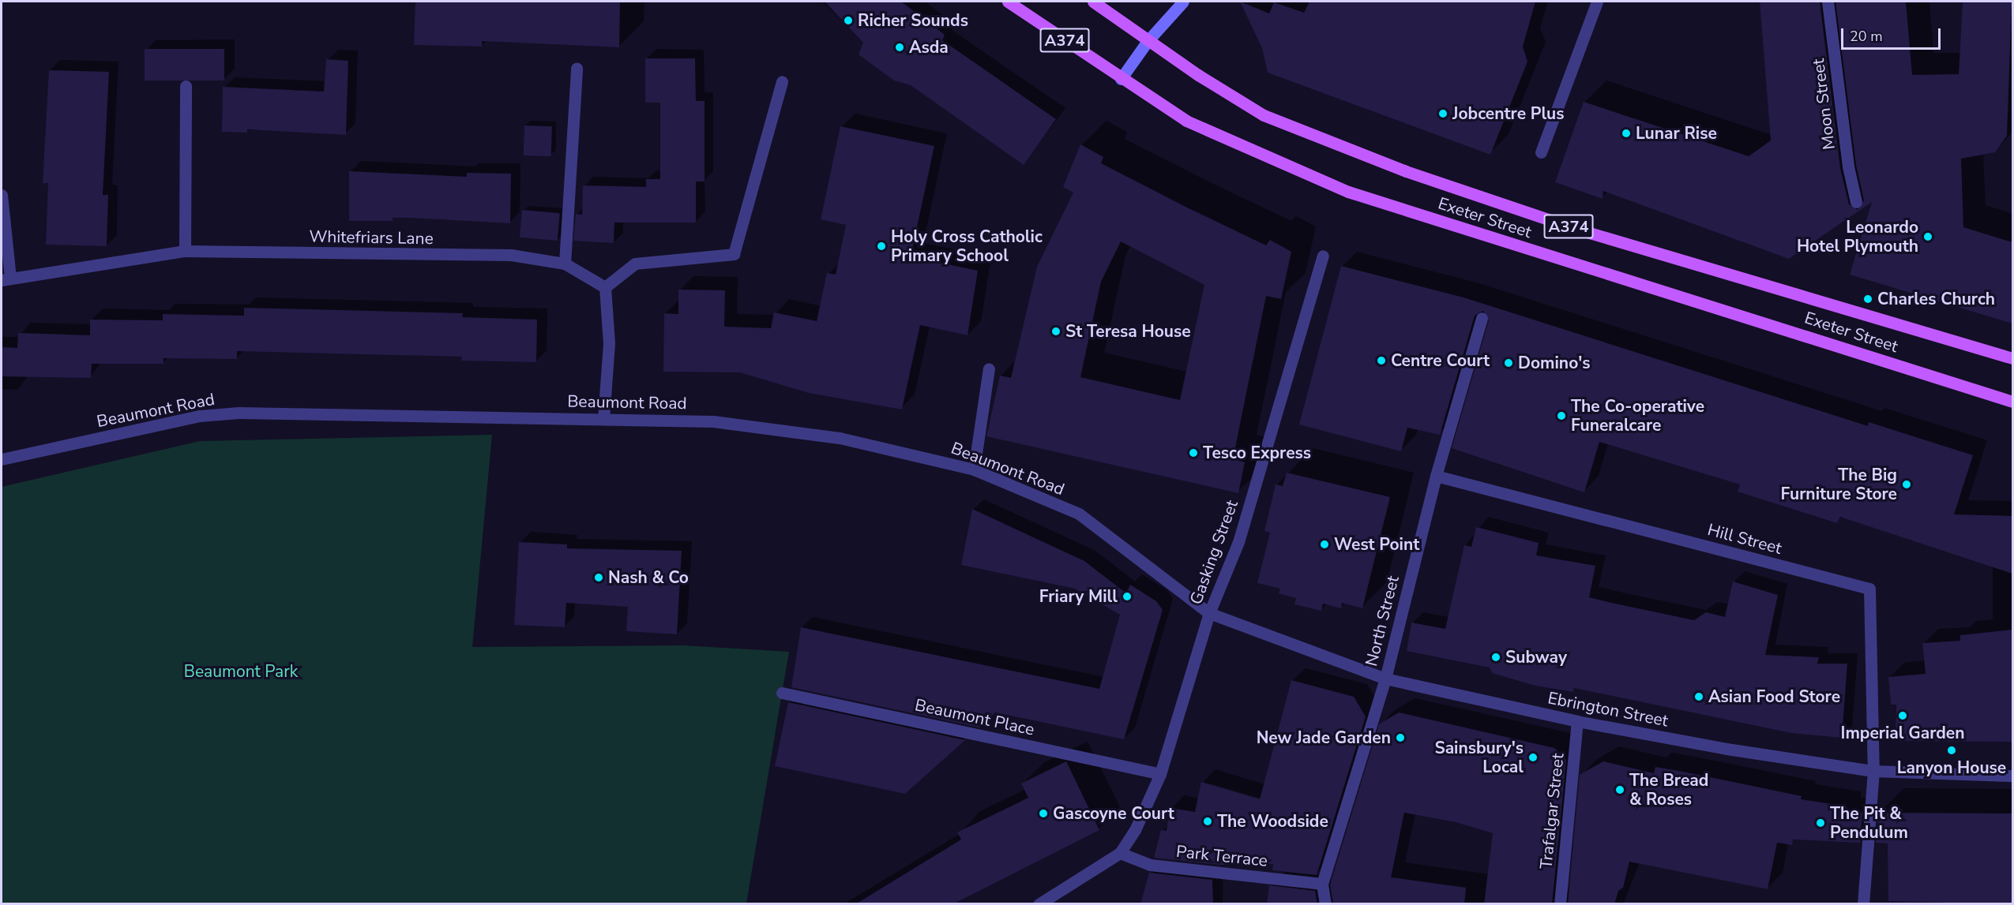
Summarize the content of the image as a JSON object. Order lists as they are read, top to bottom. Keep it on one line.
{"streets":{"main road":["A374","Exeter Street"],"street":["Moon Street","Whitefriars Lane","Beaumont Road","Hill Street","Gasking Street","North Street","Ebrington Street","Beaumont Place","Trafalgar Street","Park Terrace"]},"crossings":[["Beaumont Road","Gasking Street"],["Beaumont Road","Ebrington Street"],["Hill Street","North Street"],["Hill Street","Ebrington Street"],["Gasking Street","Ebrington Street"],["Gasking Street","Beaumont Place"],["Gasking Street","Park Terrace"],["North Street","Ebrington Street"],["North Street","Park Terrace"],["Ebrington Street","Trafalgar Street"]],"parks":["Beaumont Park"],"places":["Richer Sounds","Asda","Jobcentre Plus","Lunar Rise","Leonardo Hotel Plymouth","Holy Cross Catholic Primary School","Charles Church","St Teresa House","Centre Court","Domino's","The Co-operative Funeralcare","Tesco Express","The Big Furniture Store","West Point","Nash & Co","Friary Mill","Subway","Asian Food Store","Imperial Garden","New Jade Garden","Lanyon House","Sainsbury's Local","The Bread & Roses","Gascoyne Court","The Woodside","The Pit & Pendulum"],"scale_bar":"20 m"}
